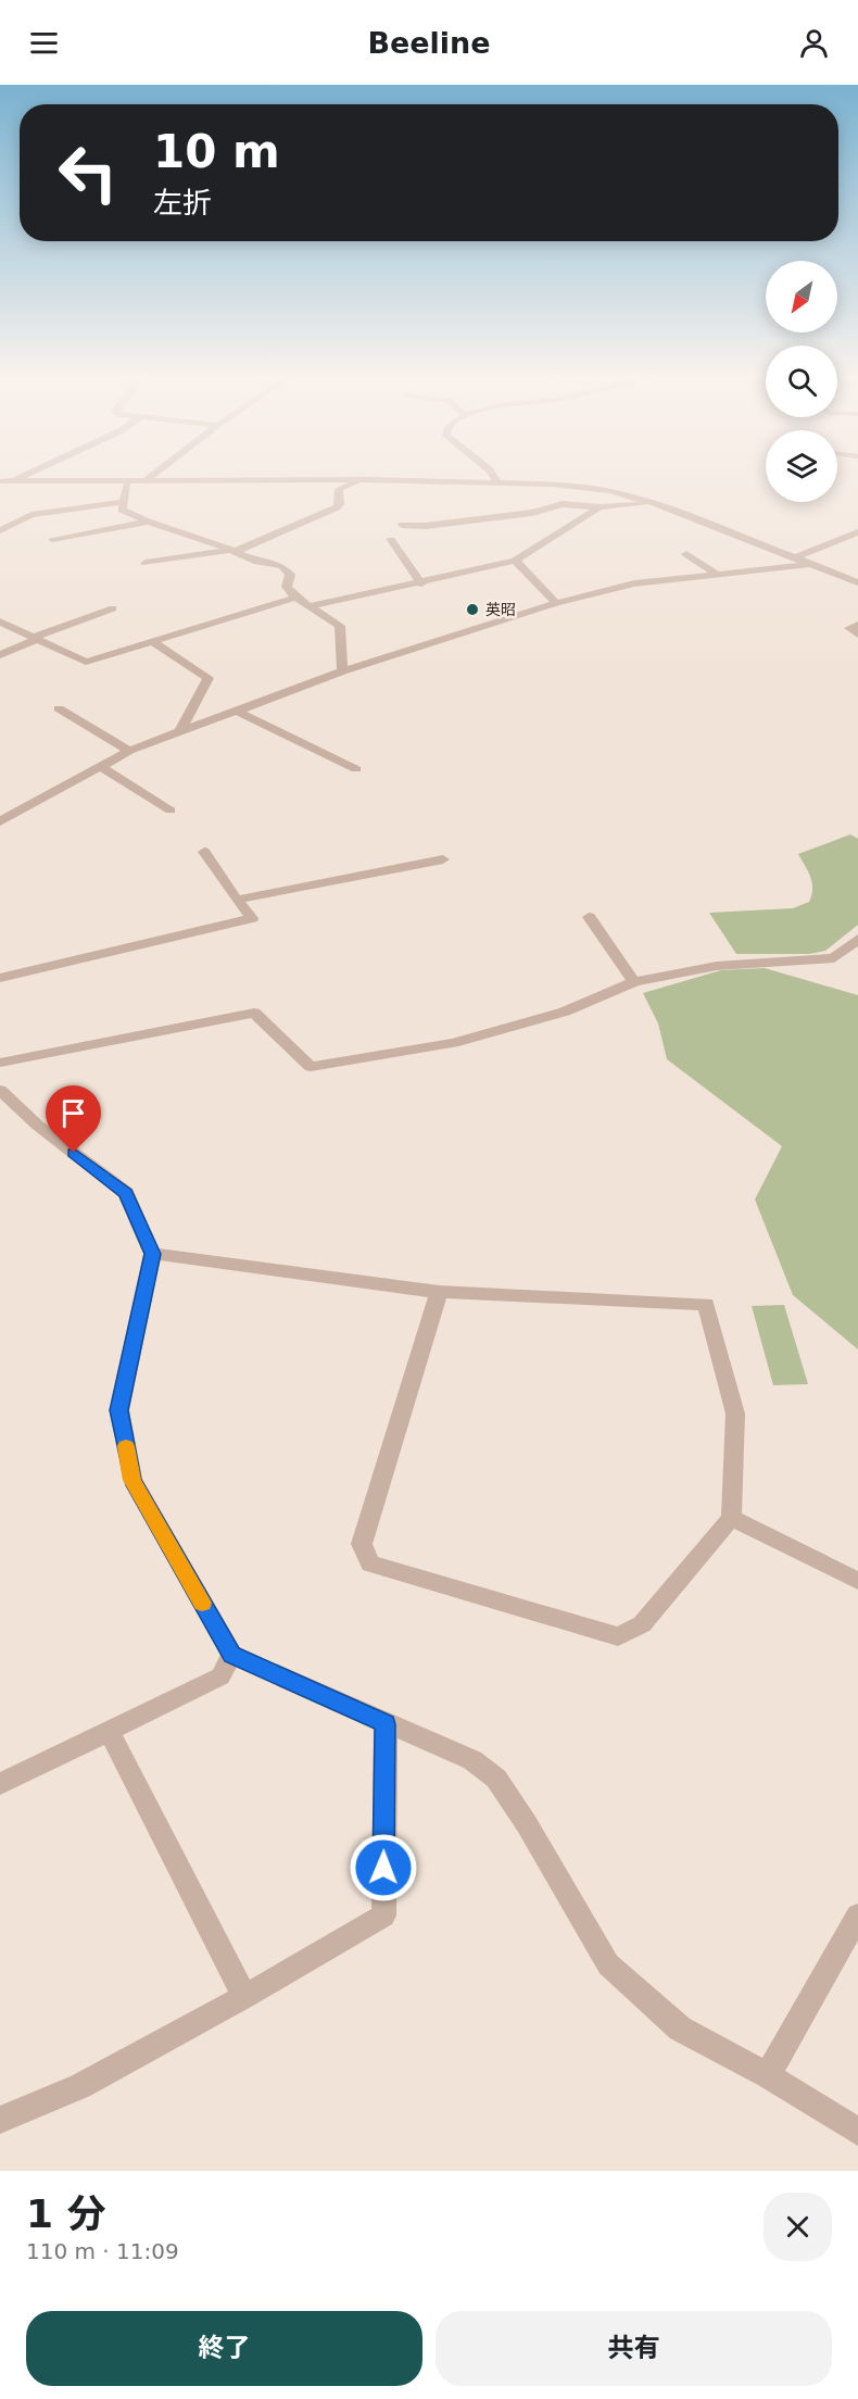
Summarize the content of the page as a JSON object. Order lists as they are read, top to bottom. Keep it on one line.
{"places":["英昭"],"north":"bottom left","page":{"header":"Beeline","turn":["10 m","左折"],"heading":["1 分","110 m · 11:09"],"buttons":["終了","共有"]}}
